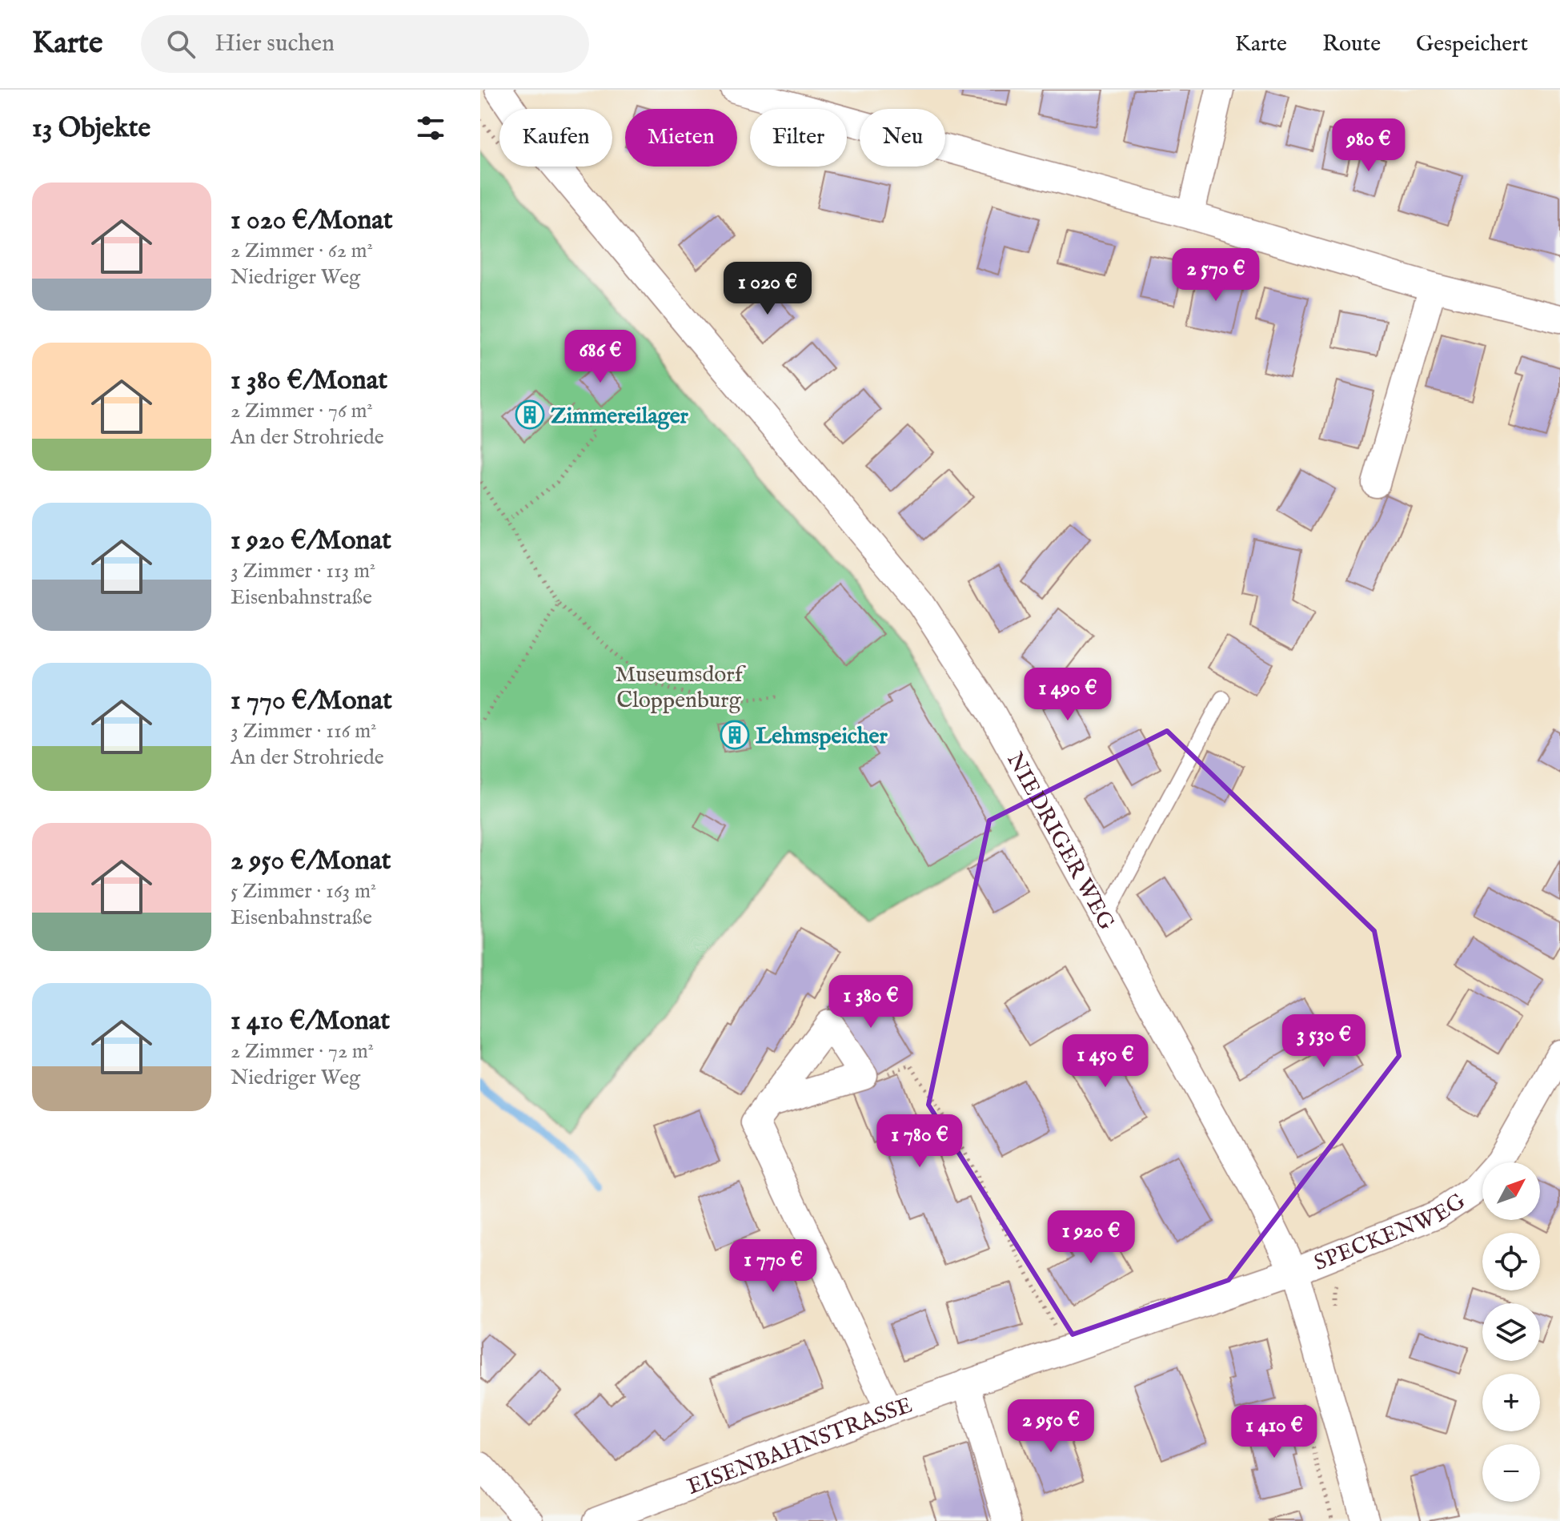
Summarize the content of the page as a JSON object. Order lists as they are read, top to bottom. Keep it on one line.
{"streets":{"street":["NIEDRIGER WEG","SPECKENWEG","EISENBAHNSTRASSE"]},"crossings":[["NIEDRIGER WEG","SPECKENWEG"],["NIEDRIGER WEG","EISENBAHNSTRASSE"],["SPECKENWEG","EISENBAHNSTRASSE"]],"parks":["Museumsdorf Cloppenburg"],"places":{"building":["Zimmereilager","Lehmspeicher"]},"north":"top right","page":{"header":"Karte","search":"Hier suchen","nav":["Karte","Route","Gespeichert"],"heading":"13 Objekte","chip":["Kaufen","Mieten","Filter","Neu"],"price":["980 €","2 570 €","1 020 €","686 €","1 490 €","1 380 €","3 530 €","1 450 €","1 780 €","1 920 €","1 770 €","2 950 €","1 410 €"],"list":[{"name":"1 020 €/Monat","note":"2 Zimmer · 62 m² · Niedriger Weg"},{"name":"1 380 €/Monat","note":"2 Zimmer · 76 m² · An der Strohriede"},{"name":"1 920 €/Monat","note":"3 Zimmer · 113 m² · Eisenbahnstraße"},{"name":"1 770 €/Monat","note":"3 Zimmer · 116 m² · An der Strohriede"},{"name":"2 950 €/Monat","note":"5 Zimmer · 163 m² · Eisenbahnstraße"},{"name":"1 410 €/Monat","note":"2 Zimmer · 72 m² · Niedriger Weg"}],"map_buttons":["+","−"]}}
